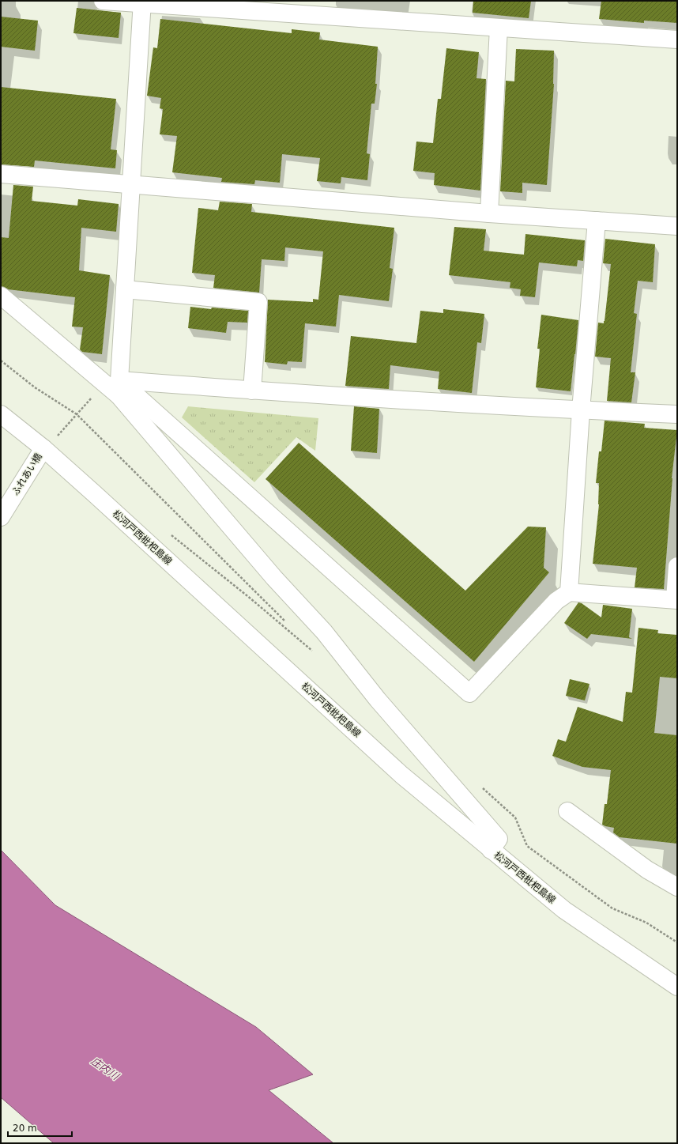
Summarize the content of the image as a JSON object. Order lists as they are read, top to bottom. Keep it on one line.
{"streets":{"street":["ふれあい橋","松河戸西枇杷島線"]},"crossings":[["ふれあい橋","松河戸西枇杷島線"]],"water":["庄内川"],"scale_bar":"20 m"}
